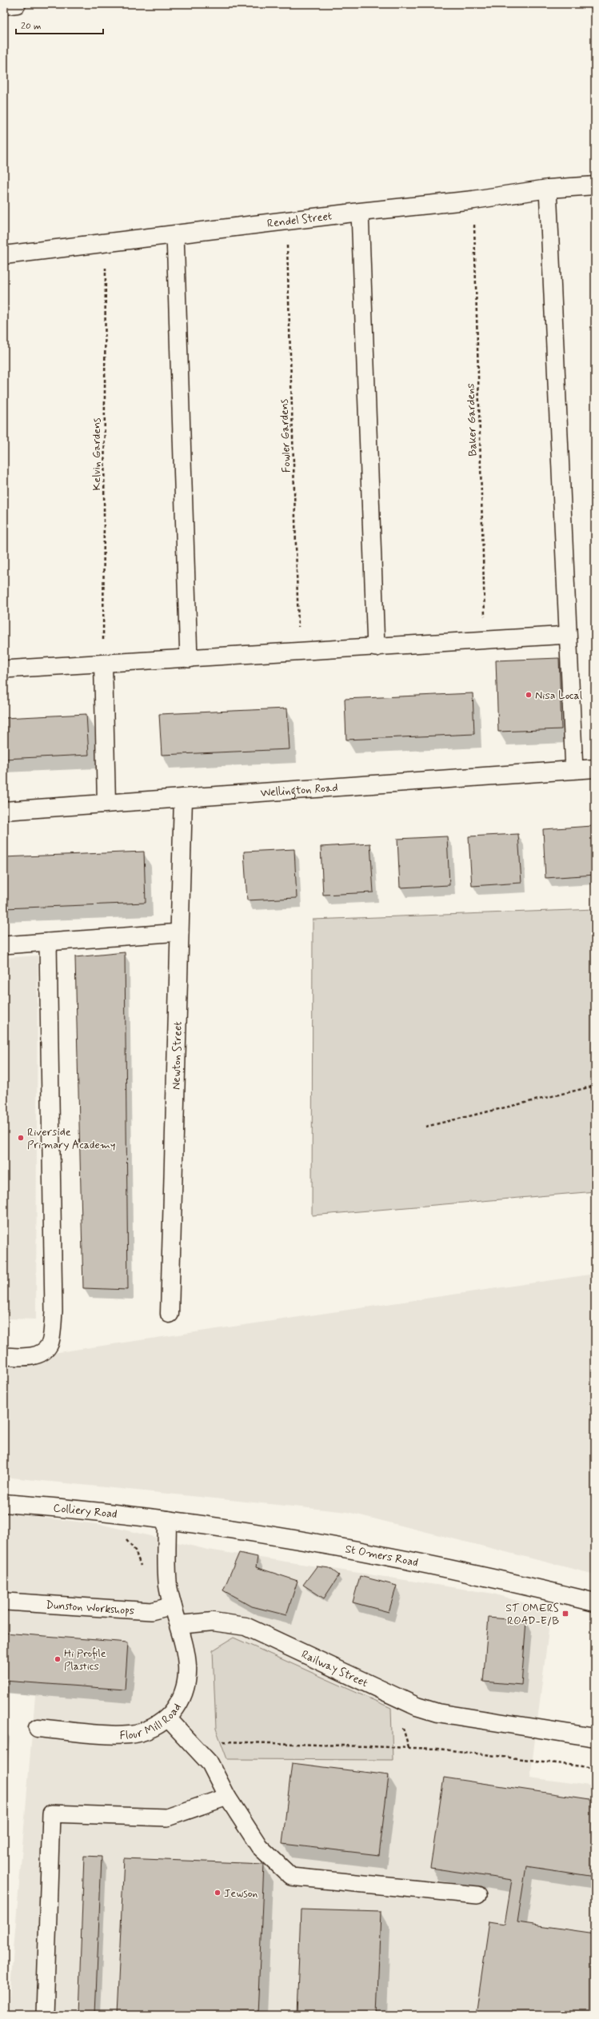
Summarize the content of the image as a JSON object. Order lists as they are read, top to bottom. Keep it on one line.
{"streets":{"street":["Rendel Street","Wellington Road","Newton Street","Colliery Road","St Omers Road","Railway Street","Flour Mill Road"],"lane":["Dunston Workshops"],"path":["Baker Gardens","Fowler Gardens","Kelvin Gardens"]},"crossings":[["Rendel Street","Baker Gardens"],["Rendel Street","Fowler Gardens"],["Rendel Street","Kelvin Gardens"],["Wellington Road","Newton Street"],["Colliery Road","St Omers Road"],["Railway Street","Flour Mill Road"]],"places":{"other":["Nisa Local","Riverside Primary Academy","Hi Profile Plastics","Jewson"],"transit":["ST OMERS ROAD-E/B"]},"scale_bar":"20 m"}
